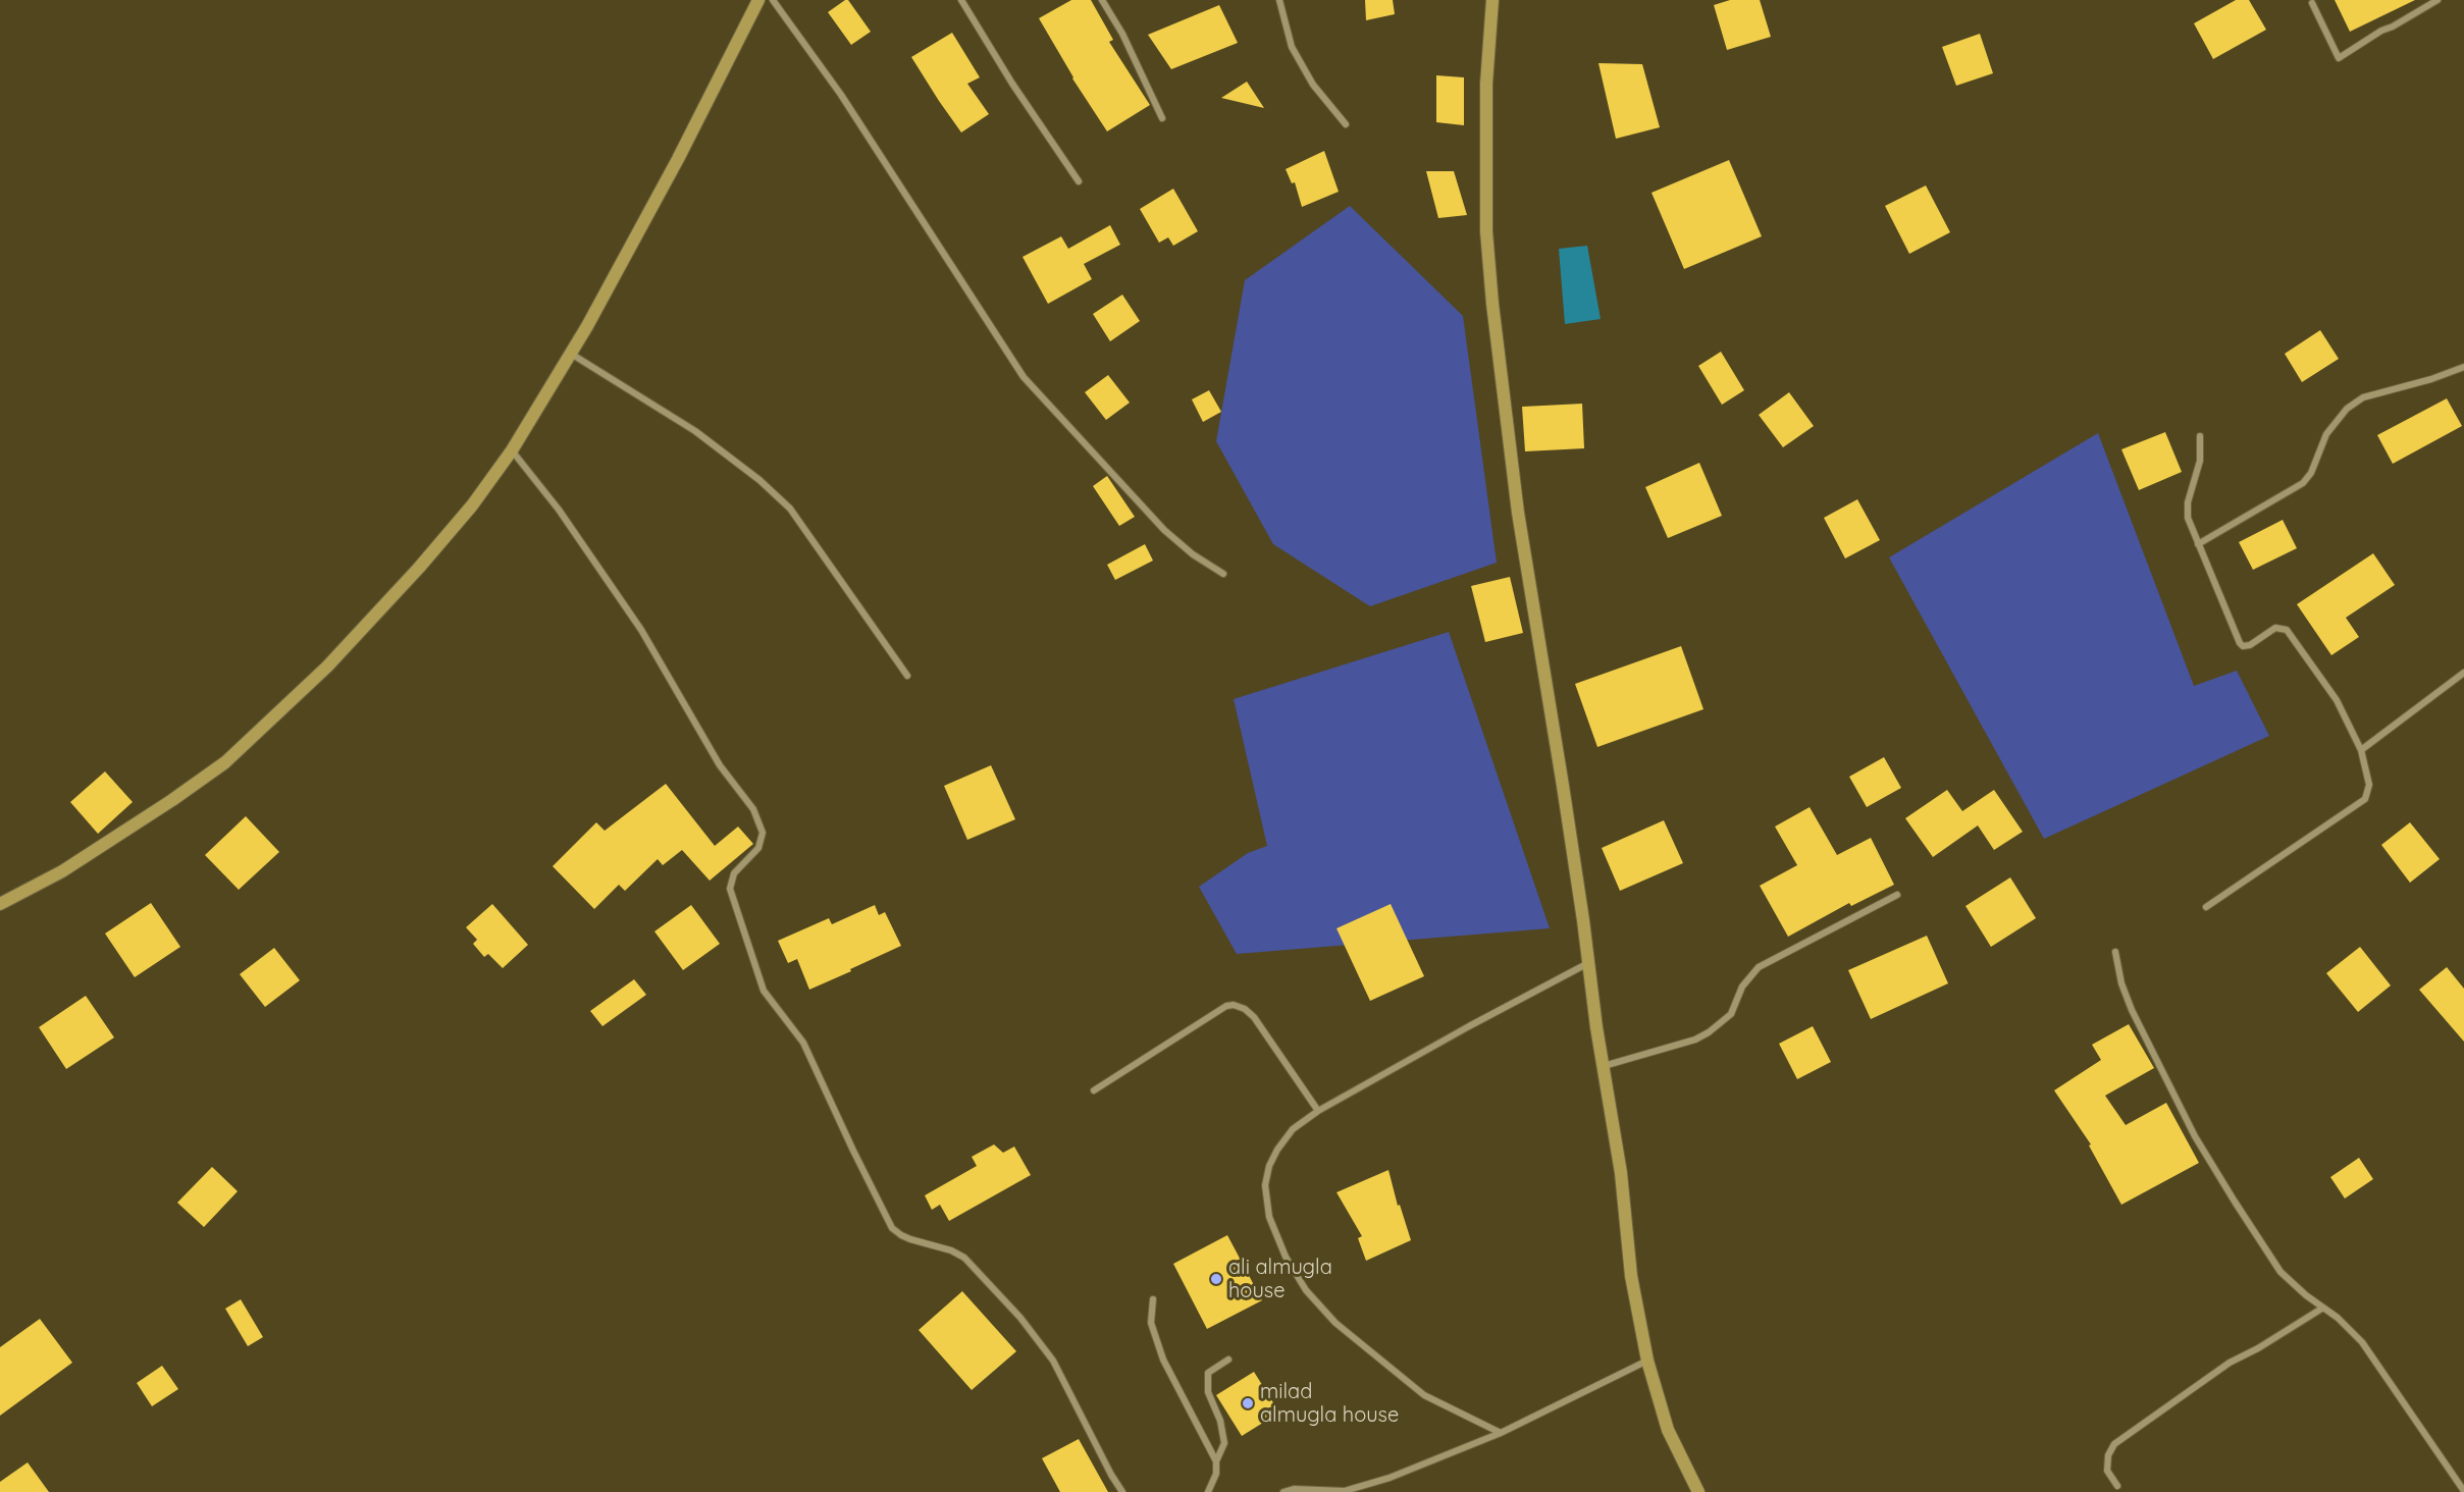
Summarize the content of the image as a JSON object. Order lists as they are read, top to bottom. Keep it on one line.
{"places":["ali almugla house","milad almugla house"]}
